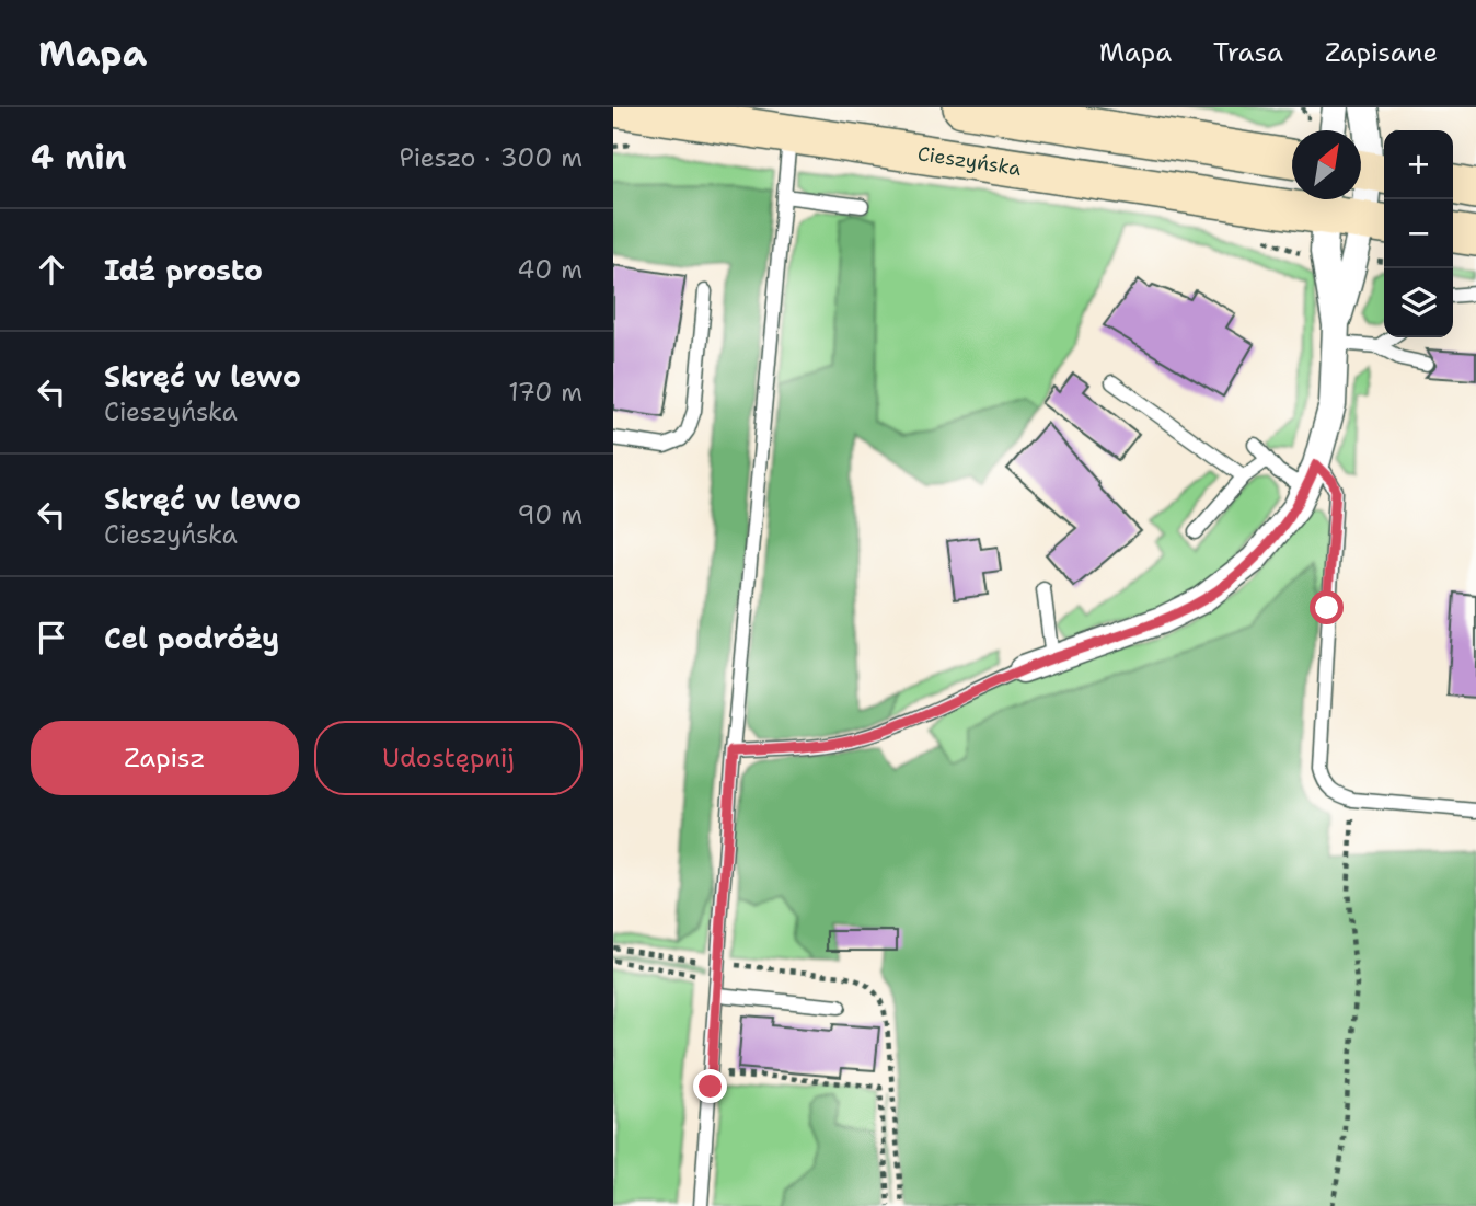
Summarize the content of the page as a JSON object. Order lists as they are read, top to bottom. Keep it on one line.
{"streets":{"main road":["Cieszyńska"]},"north":"top right","page":{"header":"Mapa","nav":["Mapa","Trasa","Zapisane"],"heading":["4 min","Pieszo · 300 m"],"map_buttons":["+","−"],"list":[["Idź prosto","40 m"],["Skręć w lewo","Cieszyńska","170 m"],["Skręć w lewo","Cieszyńska","90 m"],"Cel podróży"],"buttons":["Zapisz","Udostępnij"]}}
